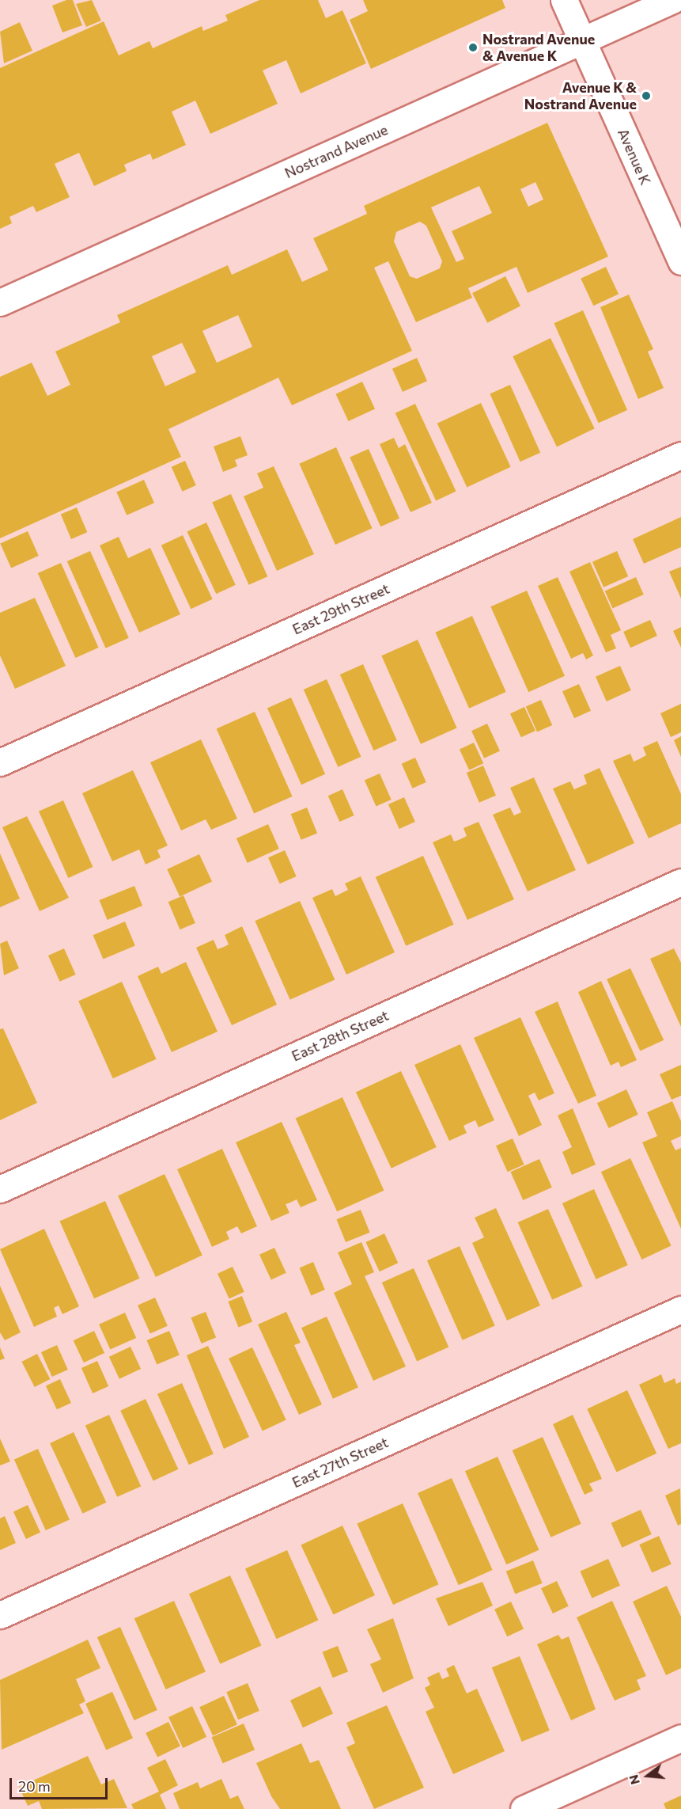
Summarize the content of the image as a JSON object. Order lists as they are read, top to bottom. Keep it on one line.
{"streets":{"street":["Nostrand Avenue","Avenue K","East 29th Street","East 28th Street","East 27th Street"]},"crossings":[["Nostrand Avenue","Avenue K"]],"places":["Nostrand Avenue & Avenue K","Avenue K & Nostrand Avenue"],"scale_bar":"20 m","north":"left"}
